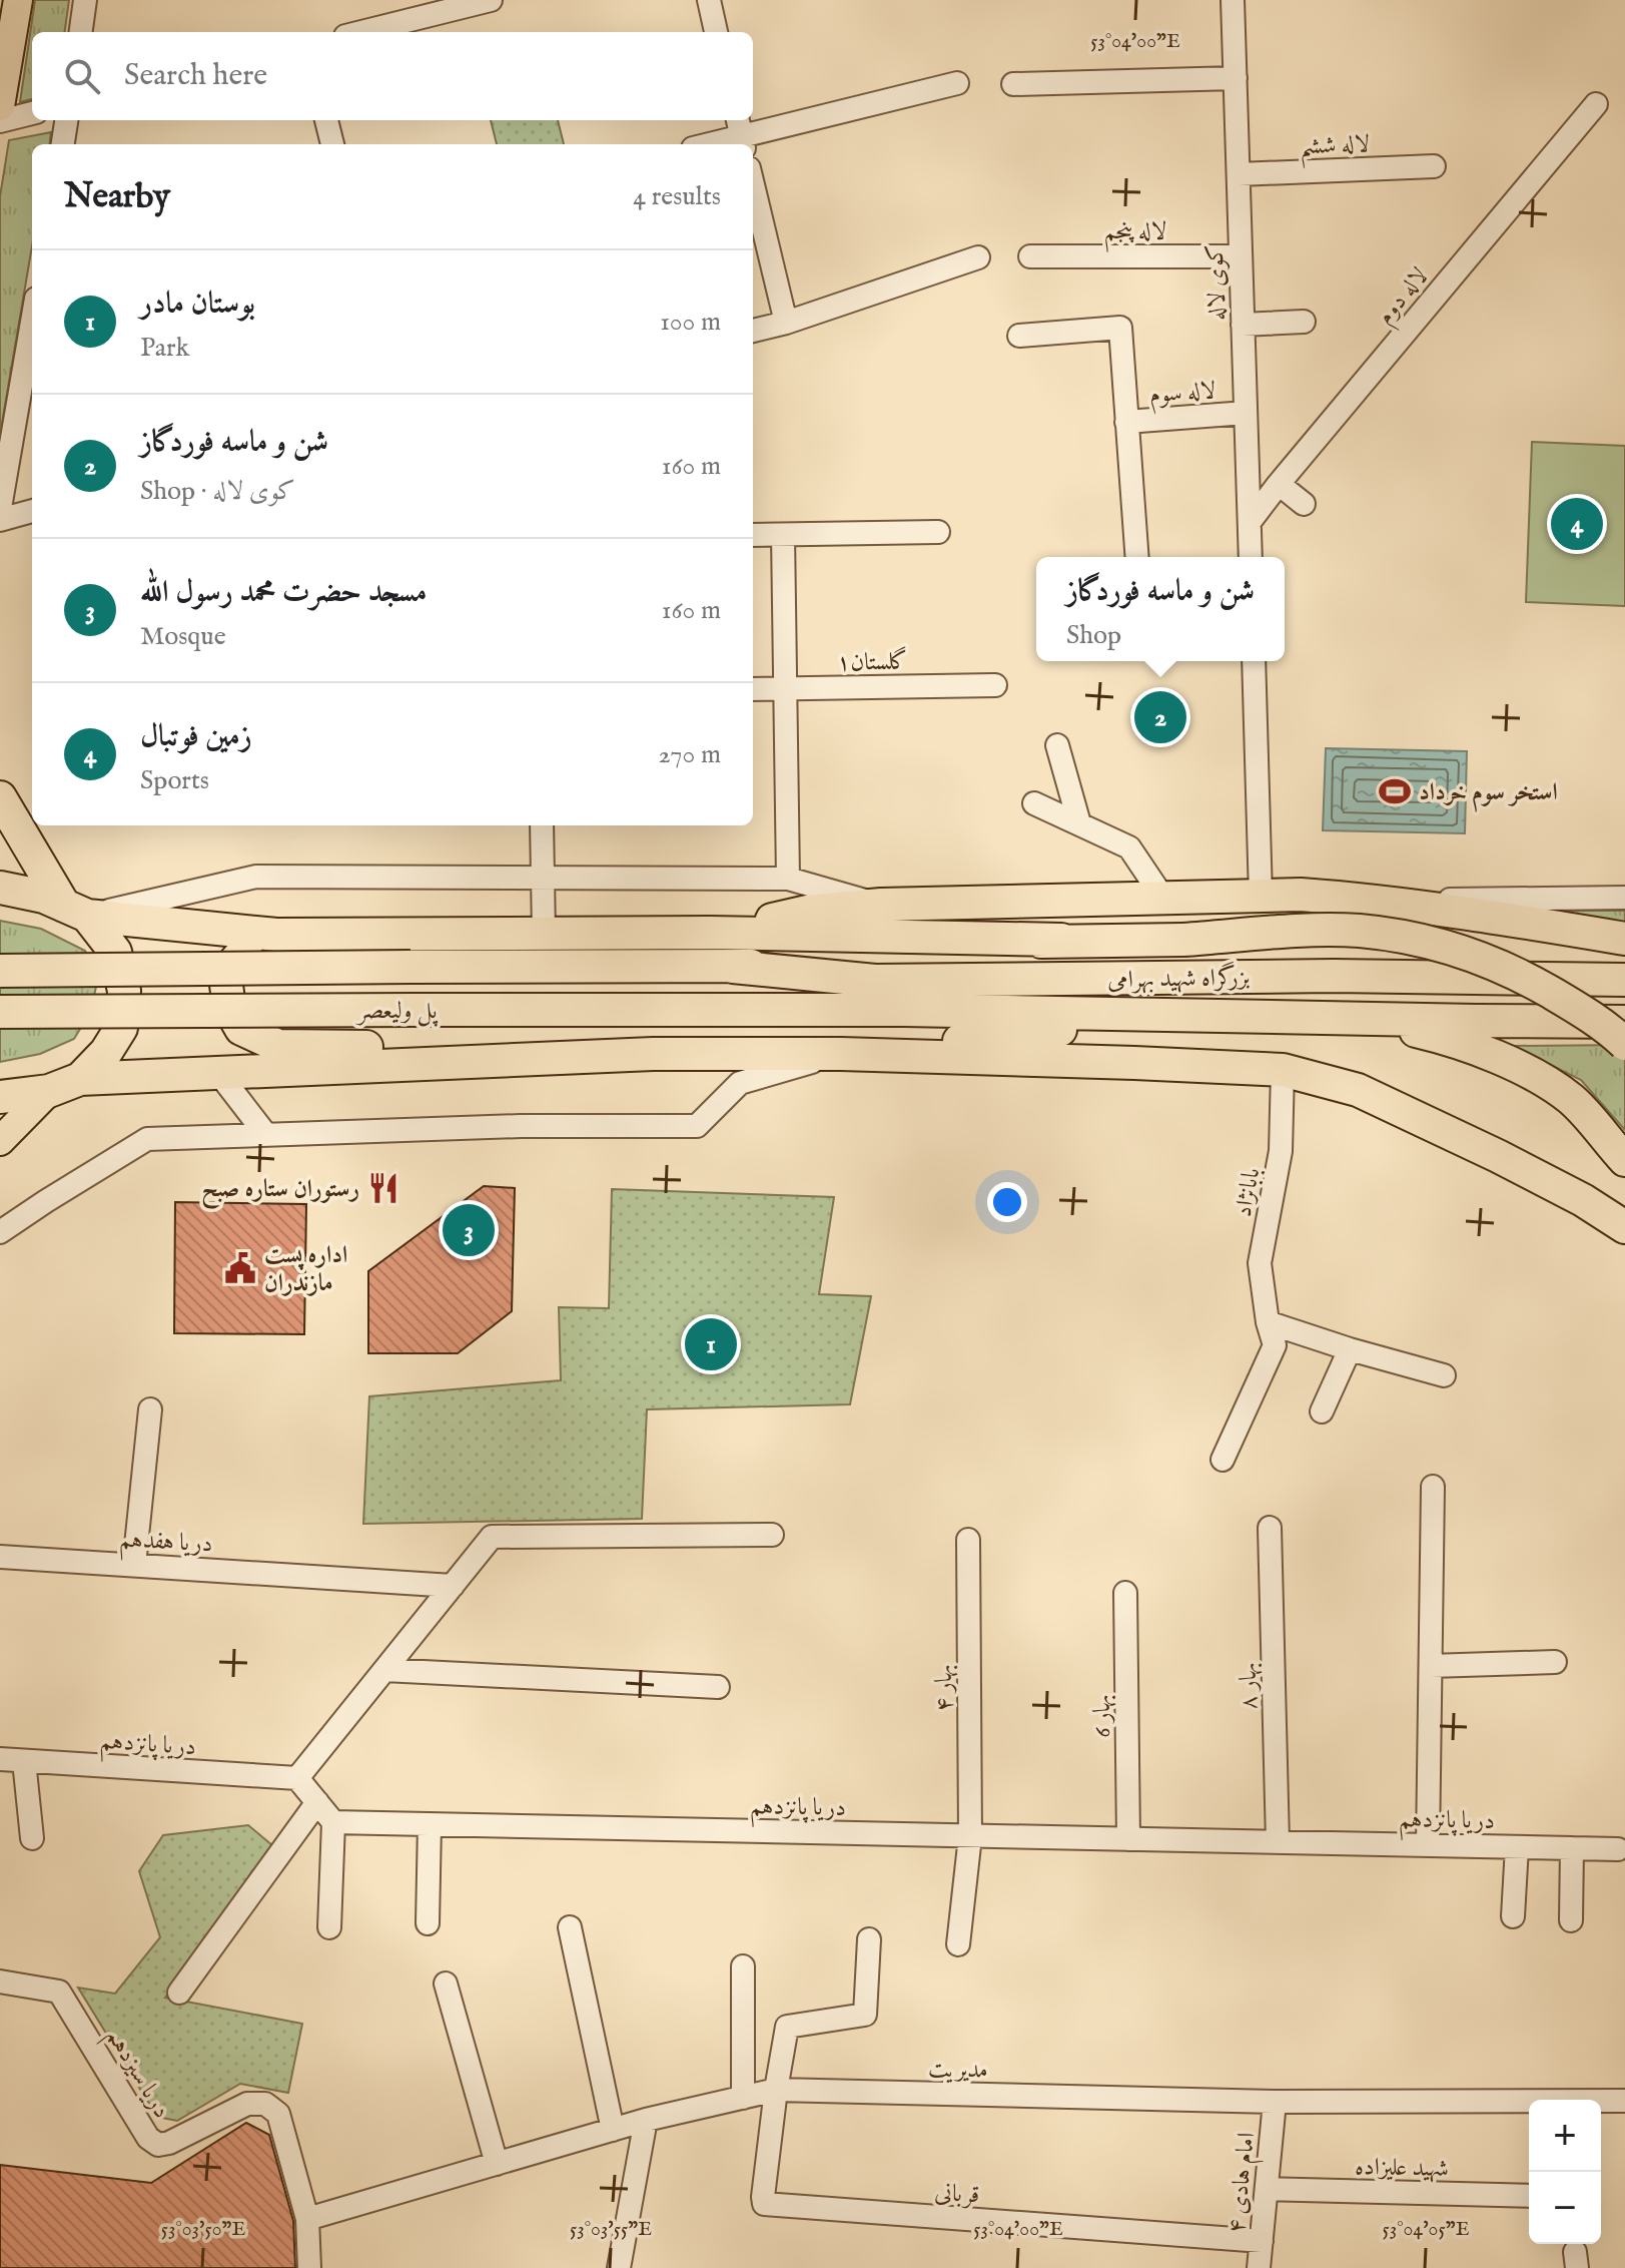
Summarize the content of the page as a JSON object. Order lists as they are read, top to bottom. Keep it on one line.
{"streets":{"highway":["بزرگراه شهید بهرامی","پل ولیعصر"],"street":["لاله ششم","لاله پنجم","کوی لاله","لاله دوم","لاله سوم","گلستان۱","بابانژاد","دریا هفدهم","بهار ۸","بهار ۴","بهار 6","دریا پانزدهم","مدیریت","دریا سیزدهم","شهید علیزاده","امام هادی ۴","قربانی"]},"crossings":[["لاله ششم","کوی لاله"],["لاله پنجم","کوی لاله"],["کوی لاله","لاله دوم"],["کوی لاله","لاله سوم"],["بزرگراه شهید بهرامی","پل ولیعصر"],["بهار ۸","دریا پانزدهم"],["بهار ۴","دریا پانزدهم"],["بهار 6","دریا پانزدهم"],["مدیریت","دریا سیزدهم"],["مدیریت","امام هادی ۴"],["مدیریت","قربانی"],["شهید علیزاده","امام هادی ۴"],["امام هادی ۴","قربانی"]],"places":{"sports":["استخر سوم خرداد"],"restaurant":["رستوران ستاره صبح"],"public building":["اداره پست مازندران"]},"page":{"search":"Search here","heading":["Nearby","4 results"],"list":[{"mark":"1","name":"بوستان مادر","note":"Park","value":"100 m"},{"mark":"2","name":"شن و ماسه فوردگاز","note":"Shop · کوی لاله","value":"160 m"},{"mark":"3","name":"مسجد حضرت محمد رسول الله","note":"Mosque","value":"160 m"},{"mark":"4","name":"زمین فوتبال","note":"Sports","value":"270 m"}],"pins":["4","2","3","1"],"popup":["شن و ماسه فوردگاز","Shop"],"map_buttons":["+","−"]},"coordinates":["53°04'00\"E","53°03'50\"E","53°03'55\"E","53°04'05\"E"]}
